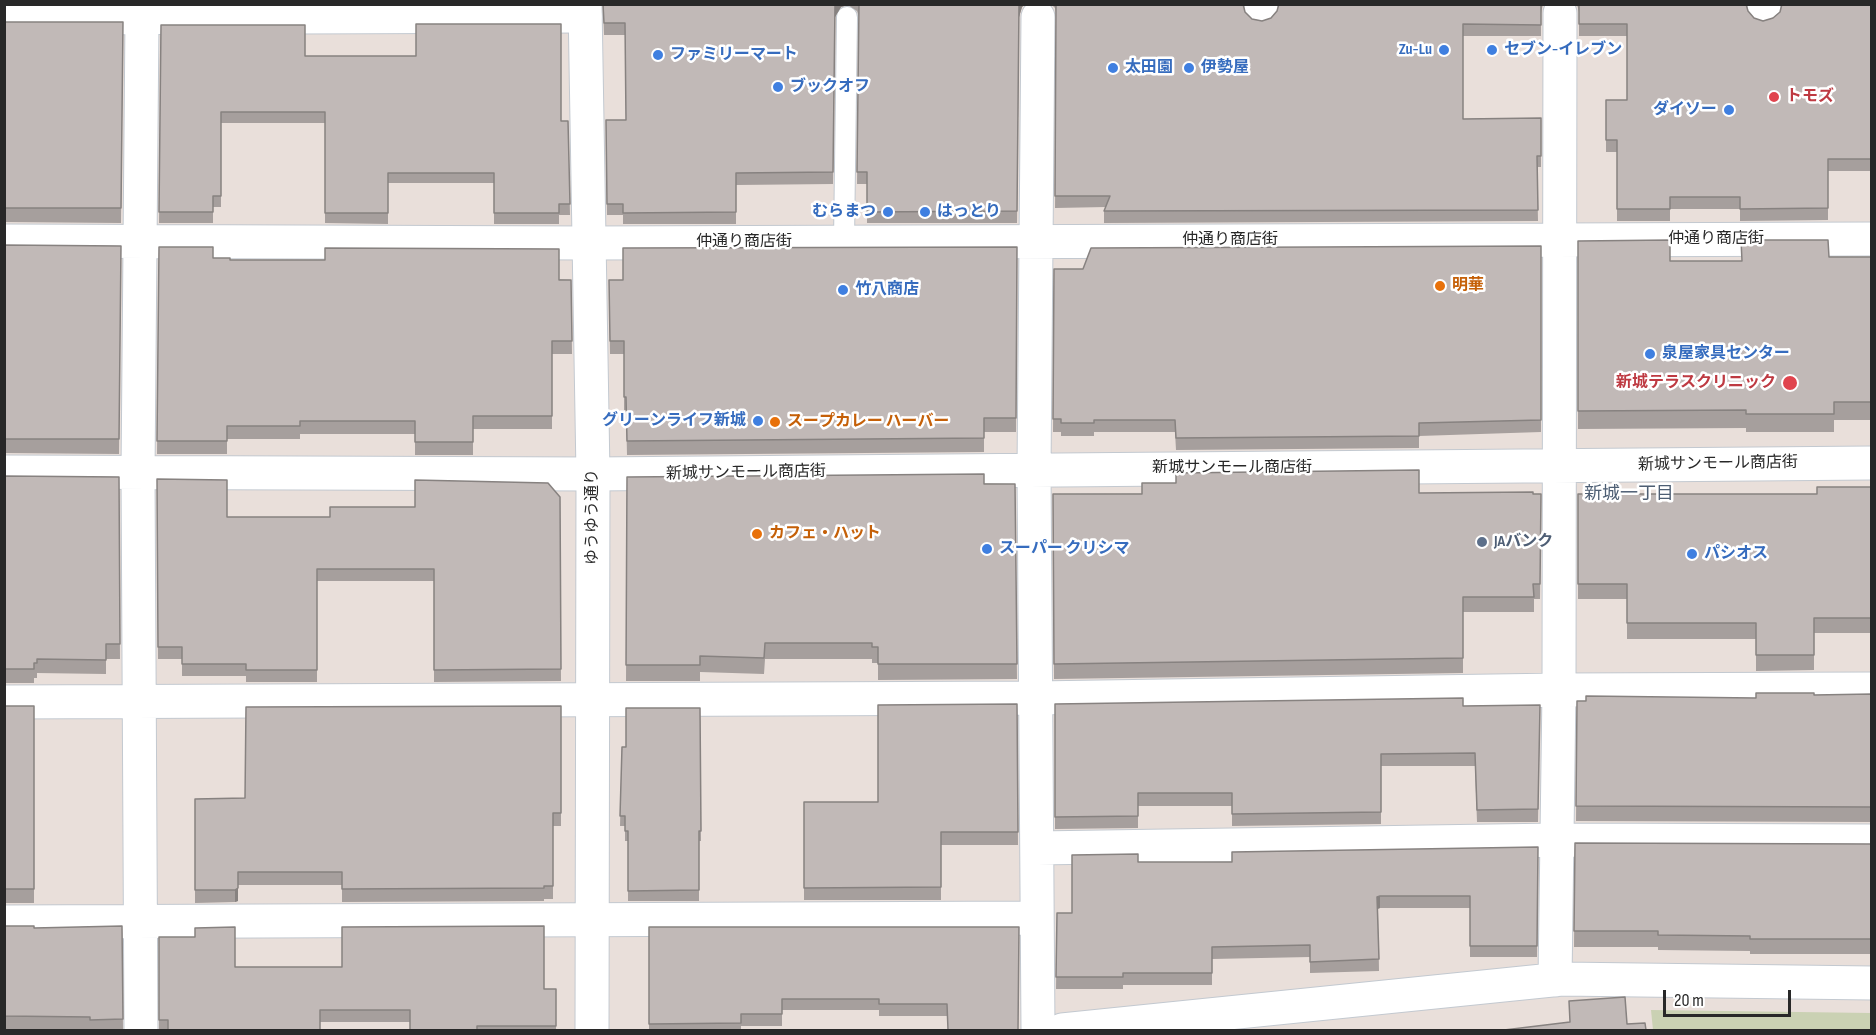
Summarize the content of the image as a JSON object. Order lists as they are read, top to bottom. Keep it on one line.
{"streets":{"street":["仲通り商店街","新城サンモール商店街","ゆうゆう通り"]},"crossings":[["仲通り商店街","ゆうゆう通り"],["新城サンモール商店街","ゆうゆう通り"]],"districts":["新城一丁目"],"places":["Zu-Lu","セブン-イレブン","ファミリーマート","太田園","伊勢屋","ブックオフ","トモズ","ダイソー","むらまつ","はっとり","明華","竹八商店","泉屋家具センター","新城テラスクリニック","グリーンライフ新城","スープカレー ハーバー","カフェ・ハット","JAバンク","スーパー クリシマ","パシオス"],"scale_bar":"20 m"}
